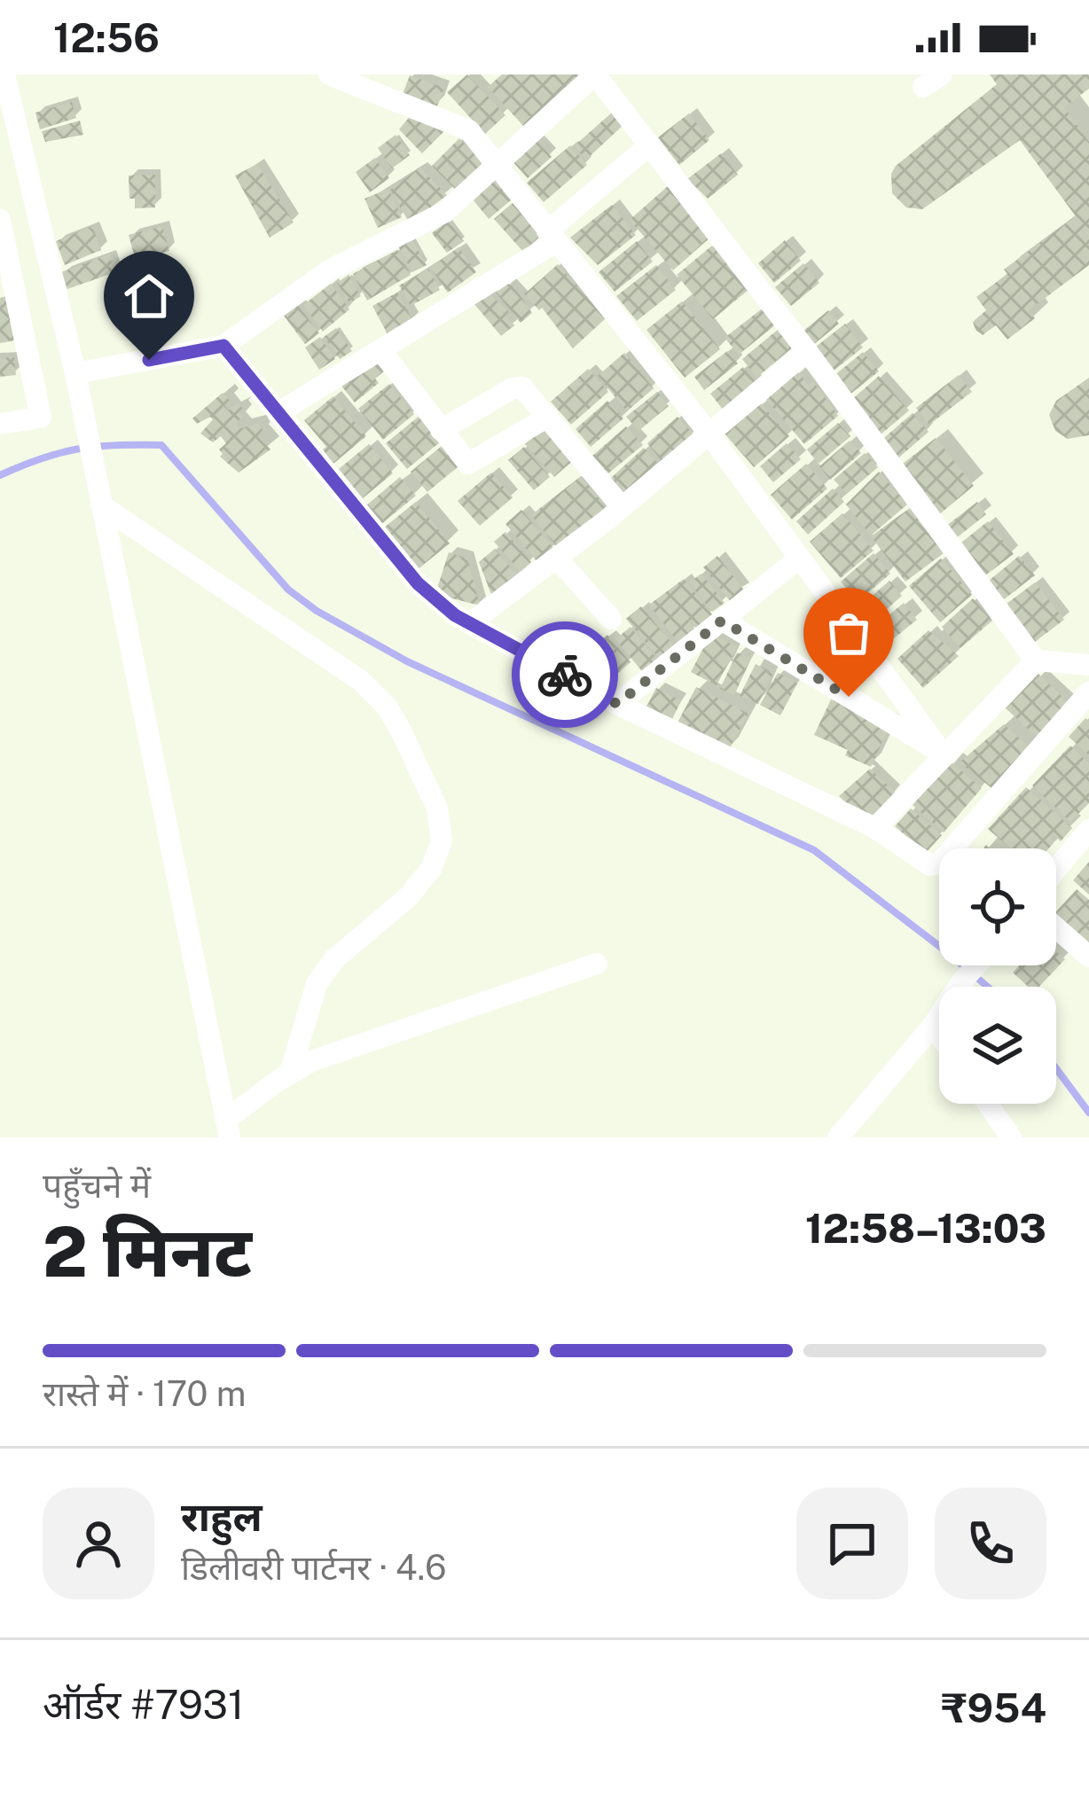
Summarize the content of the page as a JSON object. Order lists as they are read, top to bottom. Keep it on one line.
{"page":{"status":"12:56","heading":["2 मिनट","पहुँचने में","12:58–13:03"],"panel":["राहुल","डिलीवरी पार्टनर · 4.6","ऑर्डर #7931","₹954"],"bar":"रास्ते में · 170 m"}}
